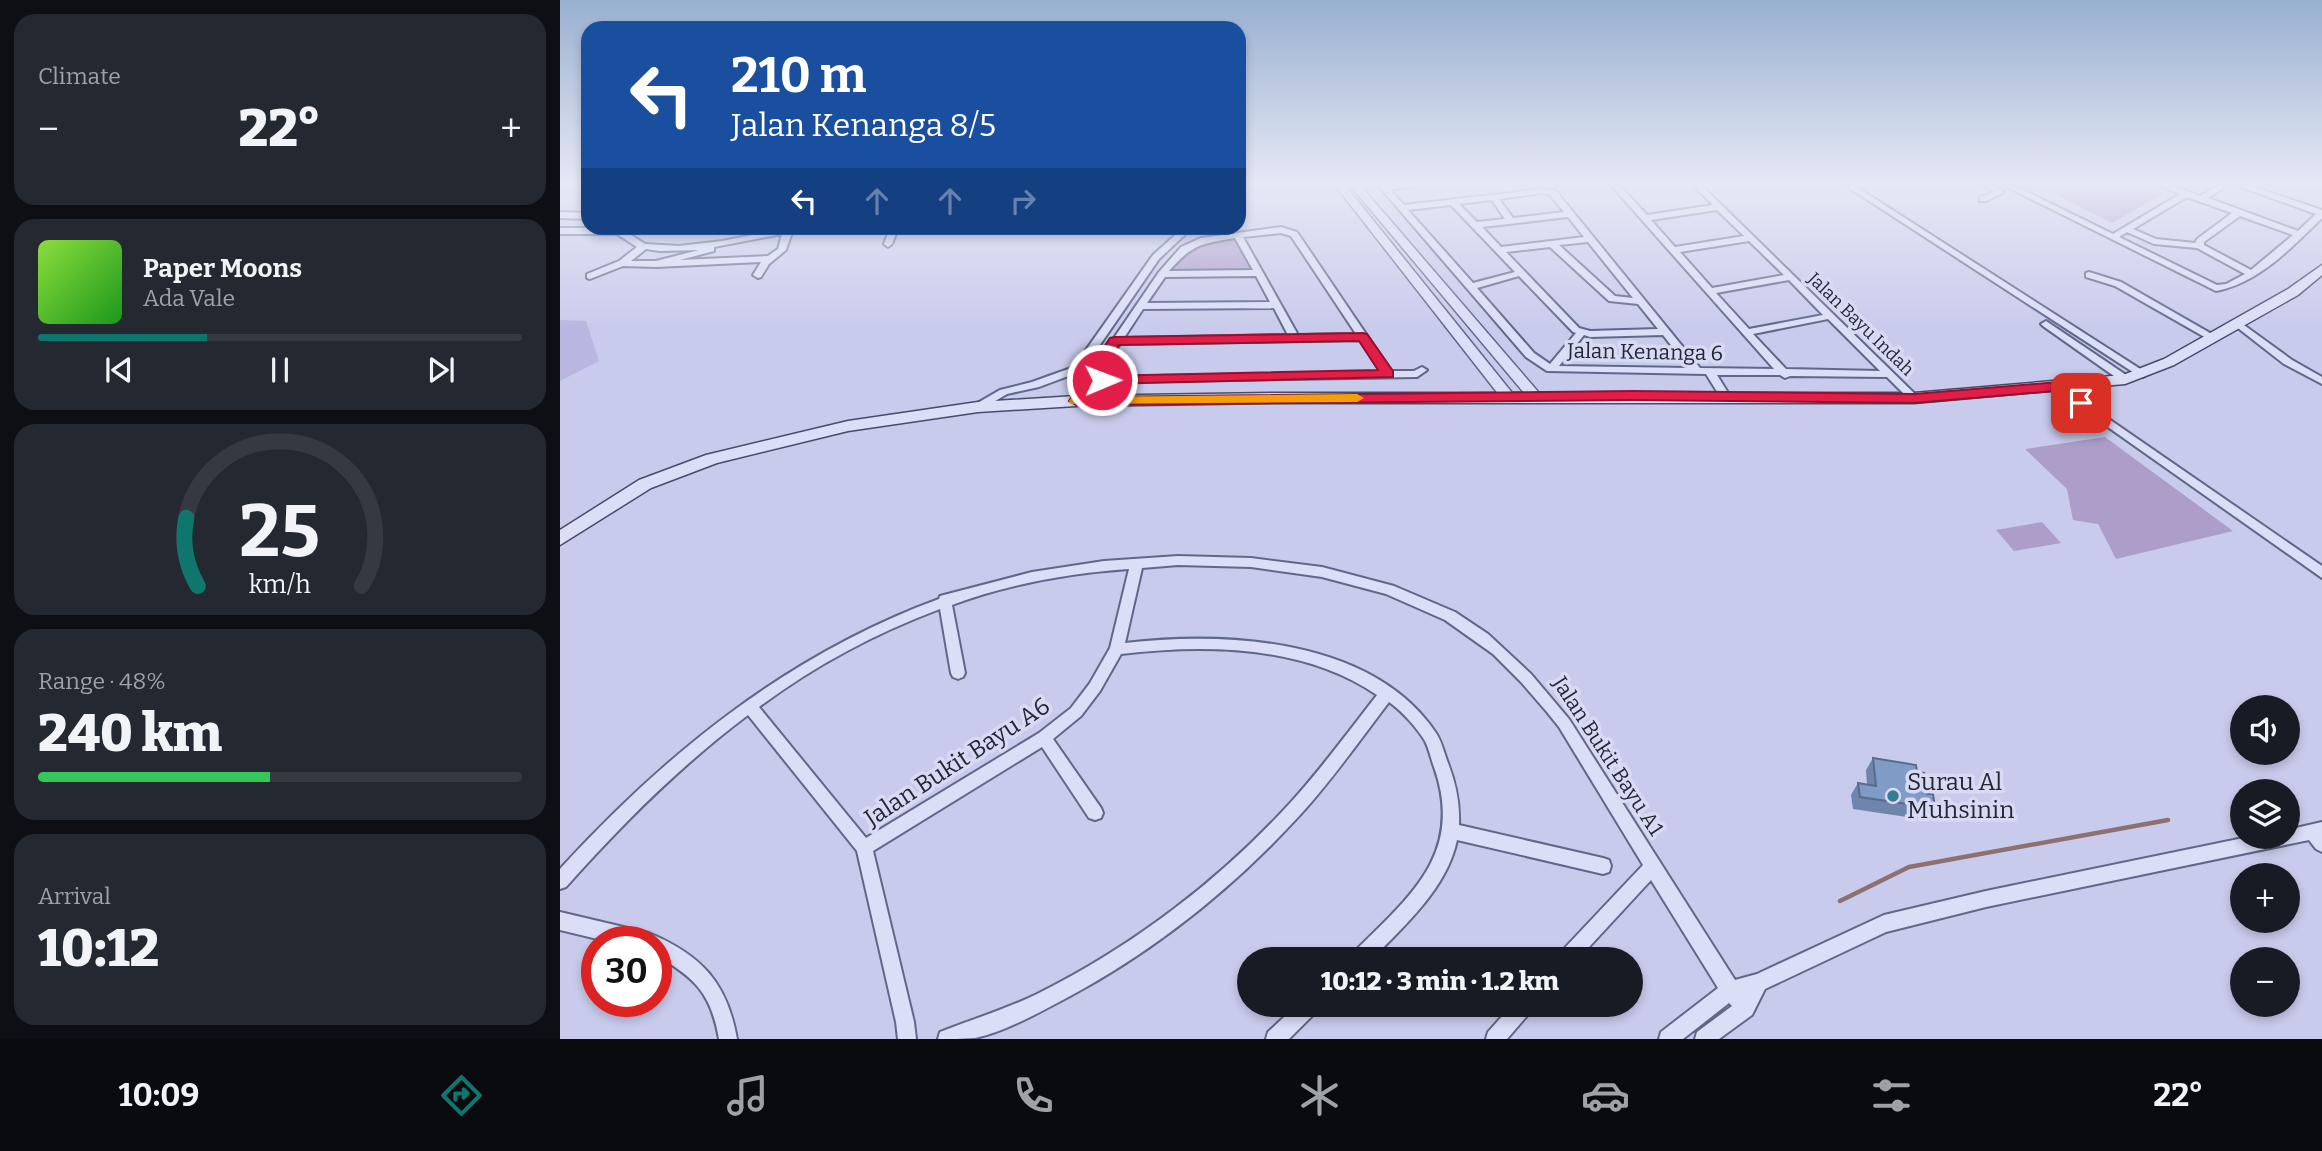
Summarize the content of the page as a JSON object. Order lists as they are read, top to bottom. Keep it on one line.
{"streets":{"street":["Jalan Bayu Indah","Jalan Kenanga 6","Jalan Bukit Bayu A1","Jalan Bukit Bayu A6"]},"crossings":[["Jalan Bayu Indah","Jalan Kenanga 6"],["Jalan Bukit Bayu A1","Jalan Bukit Bayu A6"]],"places":["Surau Al Muhsinin"],"page":{"tile":["Climate",["Range · 48%","240 km"],["Arrival","10:12"]],"turn":["210 m","Jalan Kenanga 8/5"],"heat":["−","22°","+"],"song":["Paper Moons","Ada Vale"],"map_buttons":["+","−"],"limit":"30","trip":"10:12 · 3 min · 1.2 km","tabs":["10:09","22°"],"gauge":["25","km/h"]}}
